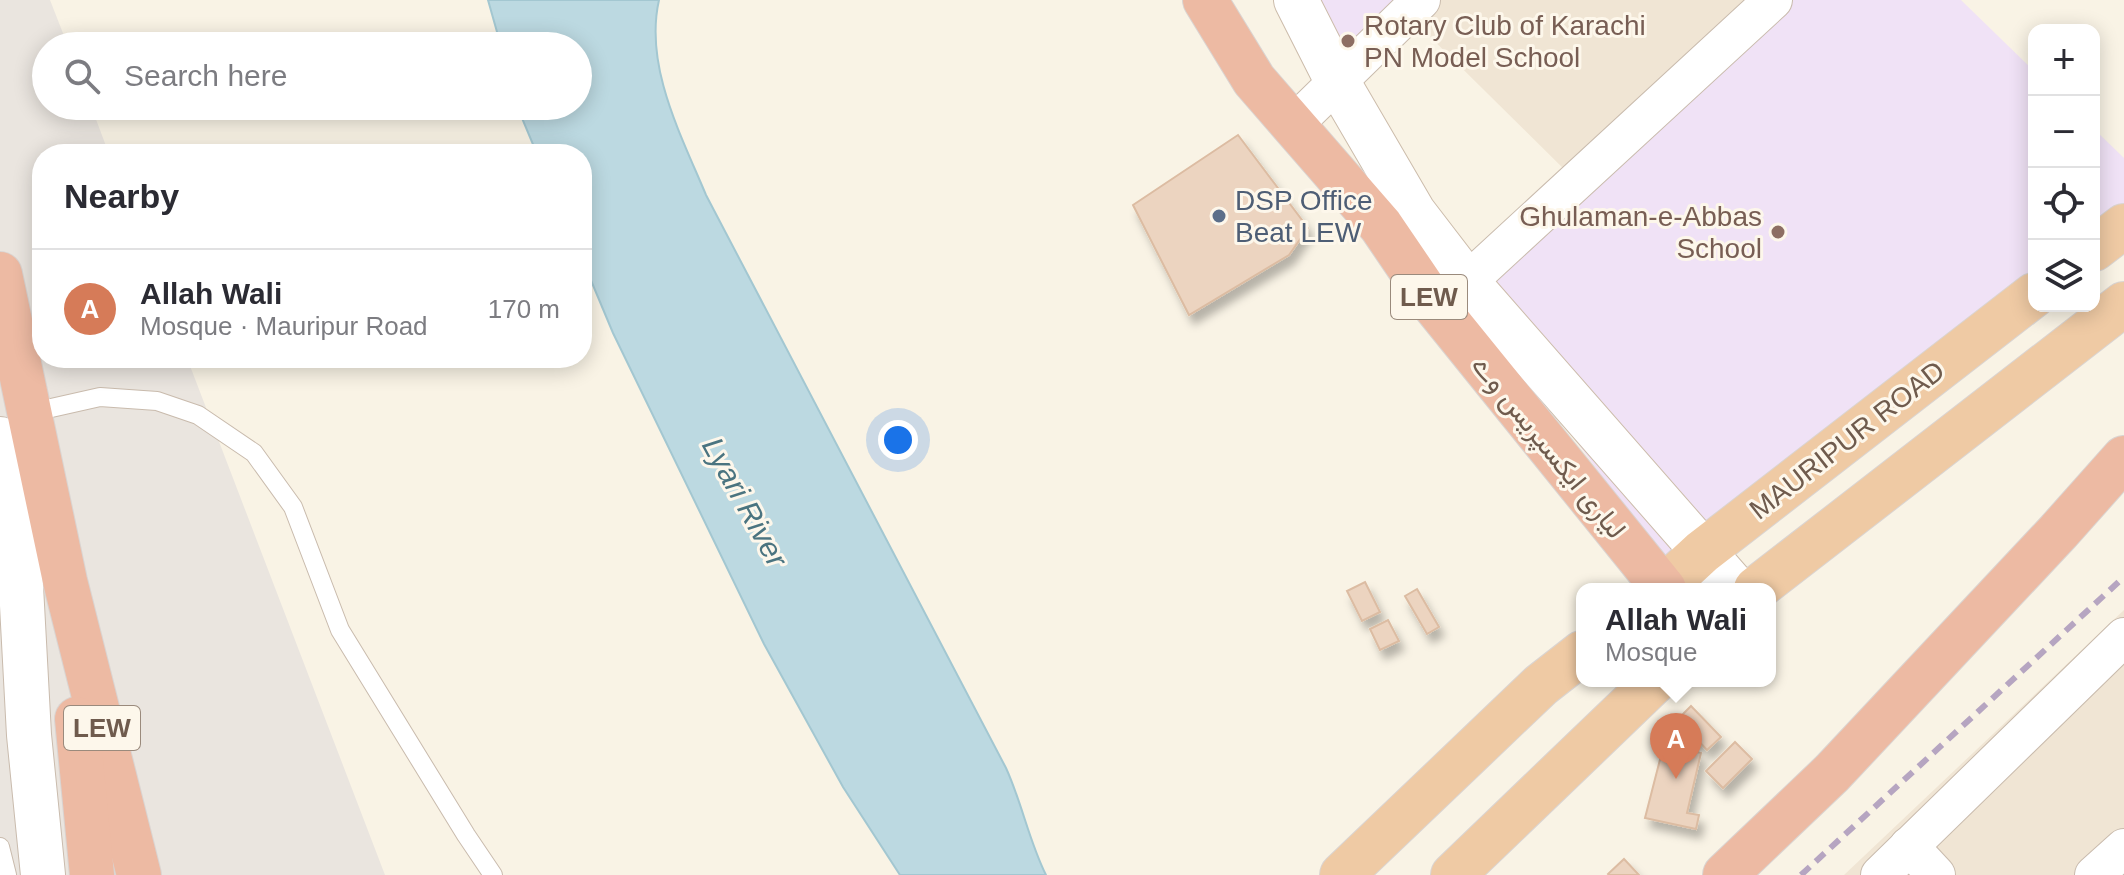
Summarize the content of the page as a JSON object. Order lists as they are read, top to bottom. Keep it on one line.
{"streets":{"highway":["LEW","MAURIPUR ROAD","لیاری ایکسپریس وے"]},"water":["Lyari River"],"places":["Rotary Club of Karachi PN Model School","DSP Office Beat LEW","Ghulaman-e-Abbas School"],"page":{"map_buttons":["+","−"],"search":"Search here","heading":"Nearby","list":[{"mark":"A","name":"Allah Wali","note":"Mosque · Mauripur Road","value":"170 m"}],"popup":["Allah Wali","Mosque"],"pins":"A"}}
